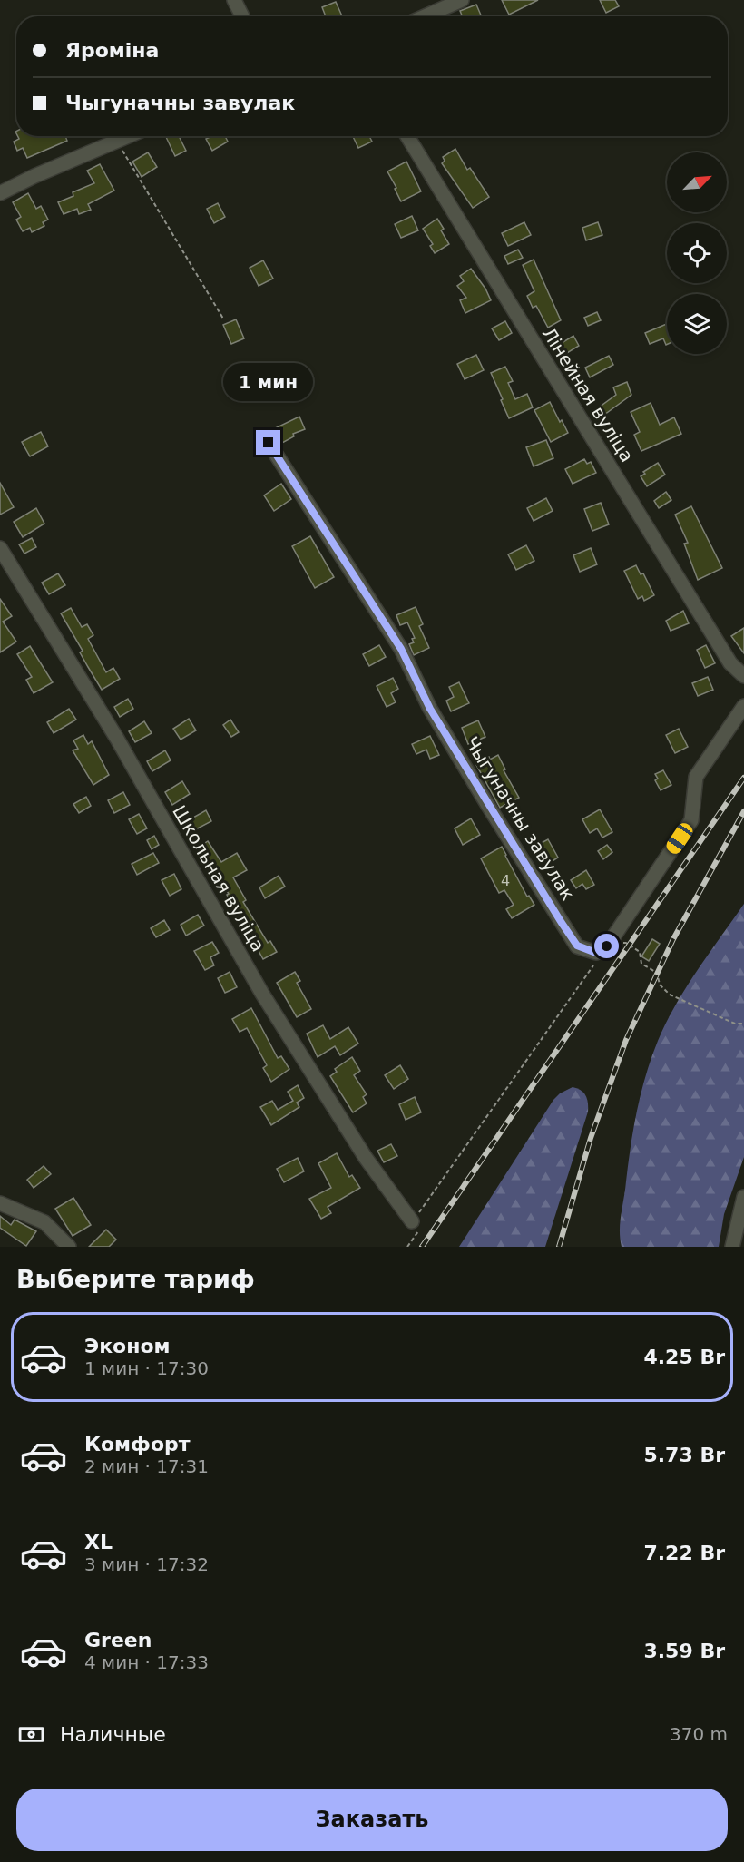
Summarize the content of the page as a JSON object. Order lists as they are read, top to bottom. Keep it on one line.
{"streets":{"street":["Лінейная вуліца","Чыгуначны завулак","Школьная вуліца"]},"house_numbers":["4"],"north":"top right","page":{"banner":["Яроміна","Чыгуначны завулак"],"bubble":"1 мин","heading":"Выберите тариф","list":[{"name":"Эконом","note":"1 мин · 17:30","value":"4.25 Br"},{"name":"Комфорт","note":"2 мин · 17:31","value":"5.73 Br"},{"name":"XL","note":"3 мин · 17:32","value":"7.22 Br"},{"name":"Green","note":"4 мин · 17:33","value":"3.59 Br"}],"pay":["Наличные","370 m"],"buttons":"Заказать"}}
